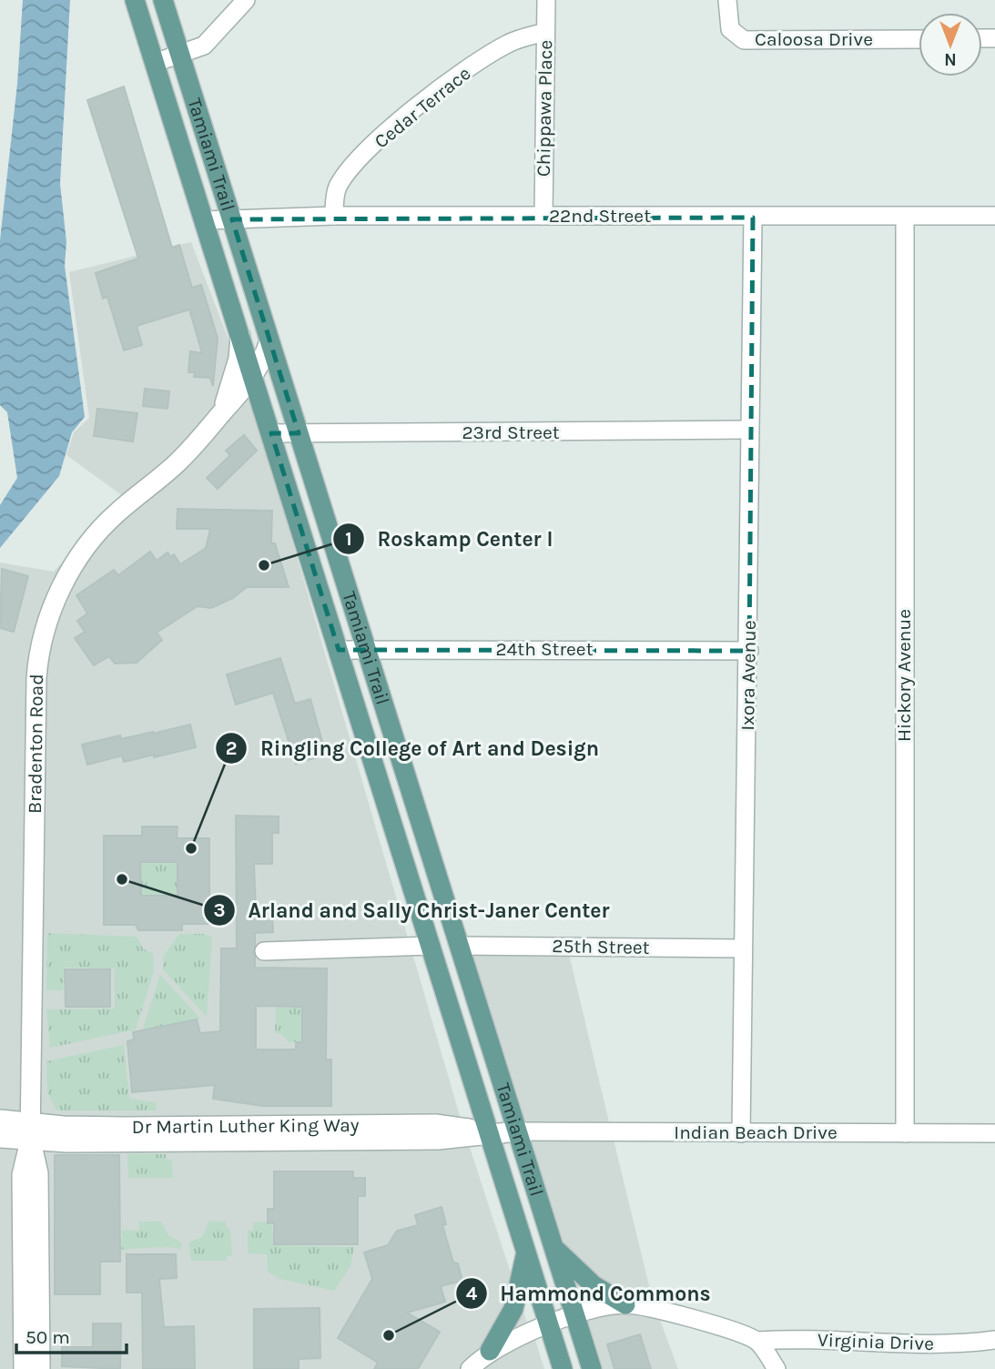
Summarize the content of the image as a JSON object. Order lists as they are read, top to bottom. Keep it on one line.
{"streets":{"main road":["Tamiami Trail"],"street":["Caloosa Drive","Cedar Terrace","Chippawa Place","22nd Street","23rd Street","24th Street","Ixora Avenue","Hickory Avenue","Bradenton Road","25th Street","Dr Martin Luther King Way","Indian Beach Drive","Virginia Drive"]},"crossings":[["Cedar Terrace","Chippawa Place"],["Cedar Terrace","22nd Street"],["Chippawa Place","22nd Street"],["Tamiami Trail","22nd Street"],["Tamiami Trail","23rd Street"],["Tamiami Trail","24th Street"],["Tamiami Trail","Bradenton Road"],["Tamiami Trail","25th Street"],["Tamiami Trail","Dr Martin Luther King Way"],["Tamiami Trail","Indian Beach Drive"],["22nd Street","Ixora Avenue"],["22nd Street","Hickory Avenue"],["23rd Street","Ixora Avenue"],["24th Street","Ixora Avenue"],["Ixora Avenue","25th Street"],["Ixora Avenue","Indian Beach Drive"],["Hickory Avenue","Indian Beach Drive"],["Bradenton Road","Dr Martin Luther King Way"],["Dr Martin Luther King Way","Indian Beach Drive"]],"places":["Roskamp Center I","Ringling College of Art and Design","Arland and Sally Christ-Janer Center","Hammond Commons"],"scale_bar":"50 m","north":"bottom"}
